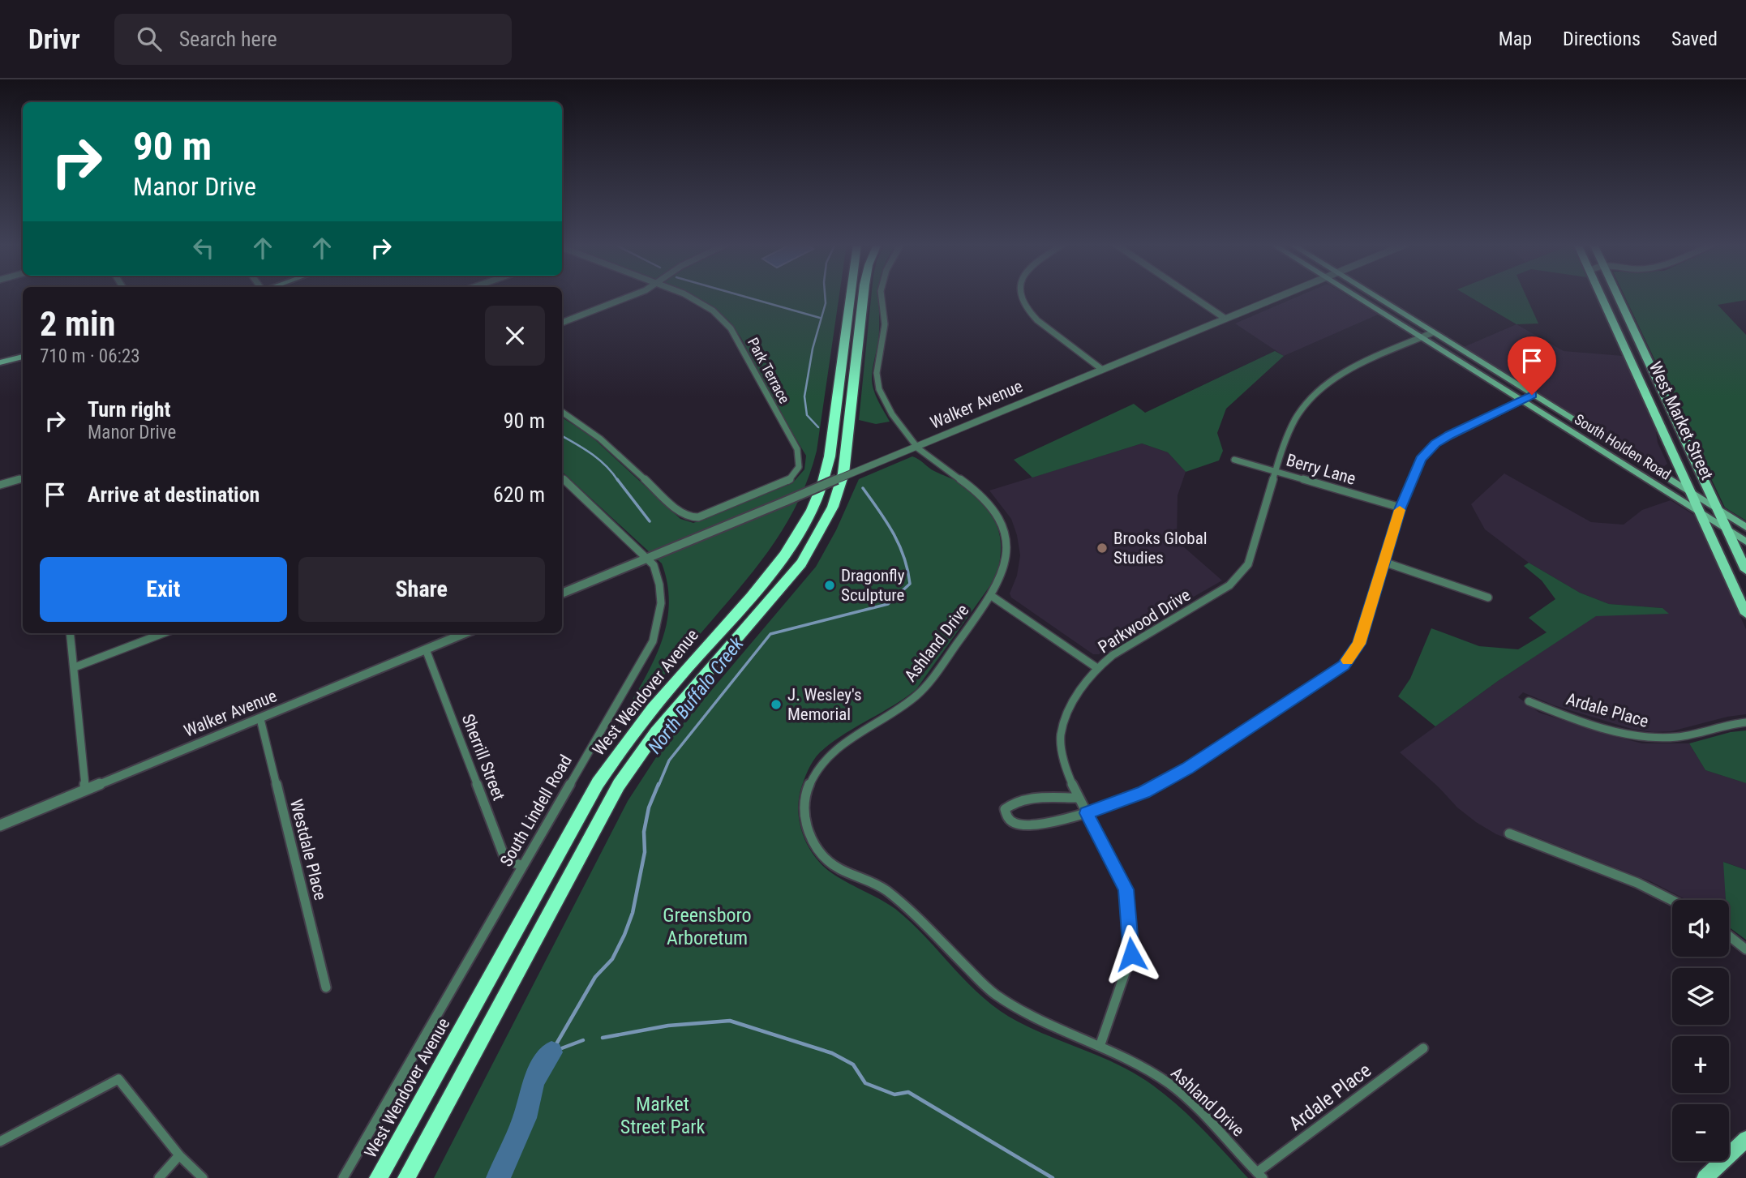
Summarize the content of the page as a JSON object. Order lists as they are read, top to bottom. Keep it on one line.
{"streets":{"highway":["West Wendover Avenue"],"main road":["West Market Street","South Holden Road"],"street":["Park Terrace","Walker Avenue","Berry Lane","Parkwood Drive","Ashland Drive","Ardale Place","Sherrill Street","South Lindell Road","Westdale Place"]},"crossings":[["Walker Avenue","Ashland Drive"],["Walker Avenue","Sherrill Street"],["Walker Avenue","South Lindell Road"],["Walker Avenue","Westdale Place"],["West Market Street","South Holden Road"],["South Holden Road","Parkwood Drive"],["Berry Lane","Parkwood Drive"],["Parkwood Drive","Ashland Drive"],["Ashland Drive","Ardale Place"],["Sherrill Street","South Lindell Road"]],"water":["North Buffalo Creek"],"parks":["Greensboro Arboretum","Market Street Park"],"places":["Brooks Global Studies","Dragonfly Sculpture","J. Wesley's Memorial"],"page":{"header":"Drivr","search":"Search here","nav":["Map","Directions","Saved"],"turn":["90 m","Manor Drive"],"heading":["2 min","710 m · 06:23"],"list":[{"name":"Turn right","note":"Manor Drive","value":"90 m"},{"name":"Arrive at destination","value":"620 m"}],"buttons":["Exit","Share"],"map_buttons":["+","−"]}}
